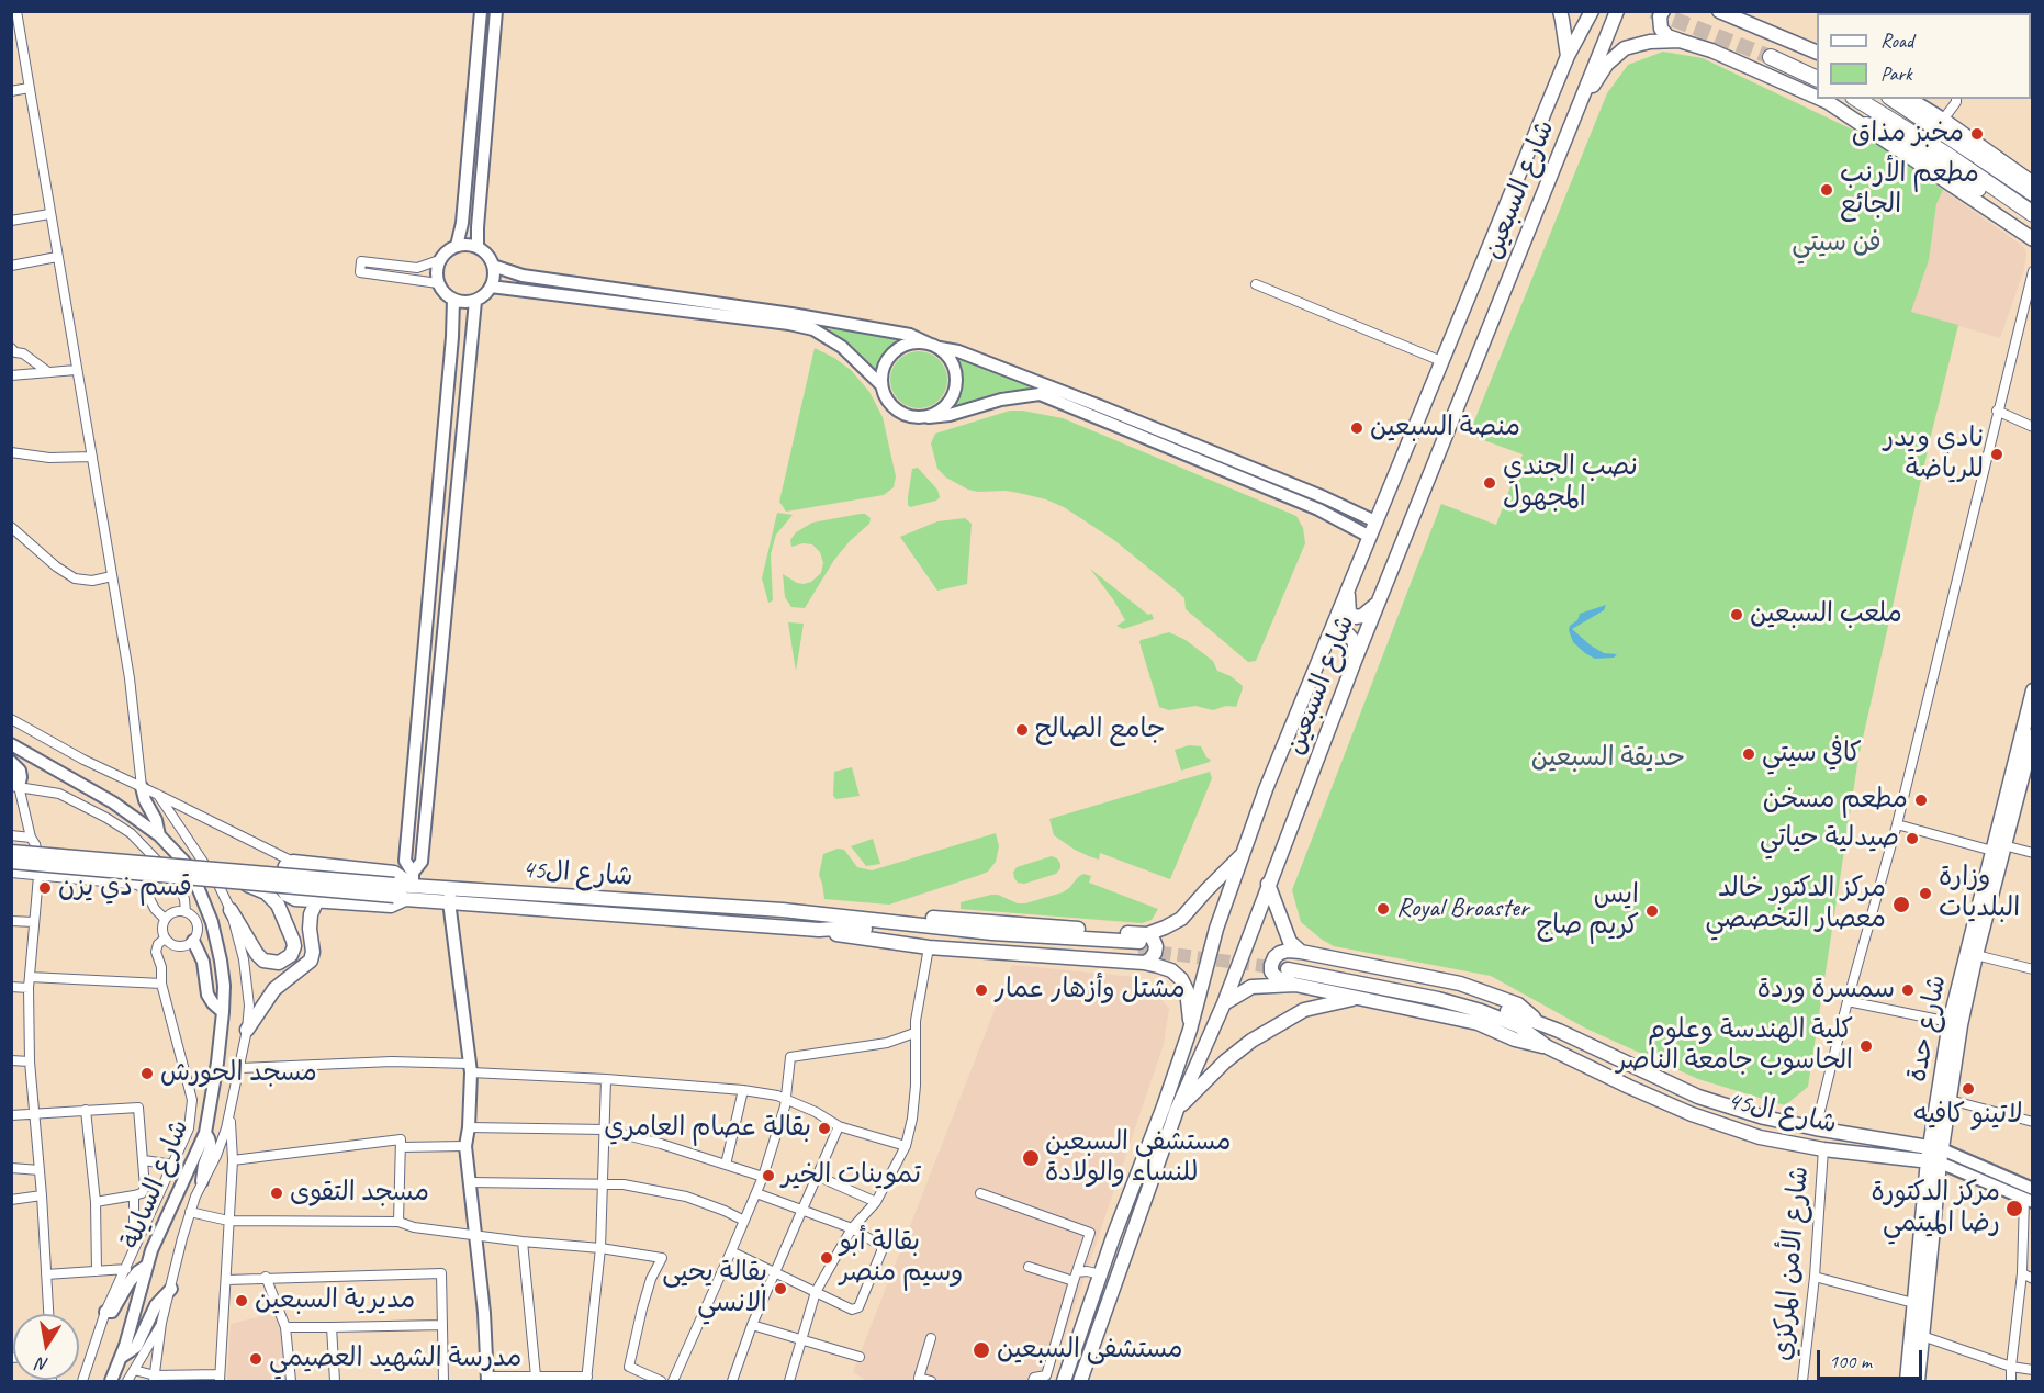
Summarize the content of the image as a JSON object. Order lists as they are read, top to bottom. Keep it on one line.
{"streets":{"main road":["شارع السبعين","شارع ال45","شارع حدة"],"street":["شارع السايلة","شارع الأمن المركزي"]},"crossings":[["شارع ال45","شارع حدة"],["شارع ال45","شارع الأمن المركزي"]],"parks":["فن سيتي","حديقة السبعين"],"places":["مخبز مذاق","مطعم الأرنب الجائع","منصة السبعين","نادي ويدر للرياضة","نصب الجندي المجهول","ملعب السبعين","جامع الصالح","كافي سيتي","مطعم مسخن","صيدلية حياتي","قسم ذي يزن","وزارة البلديات","مركز الدكتور خالد معصار التخصصي","Royal Broaster","ايس كريم صاج","مشتل وأزهار عمار","سمسرة وردة","كلية الهندسة وعلوم الحاسوب جامعة الناصر","مسجد الحورش","لاتينو كافيه","بقالة عصام العامري","مستشفى السبعين للنساء والولادة","تموينات الخير","مسجد التقوى","مركز الدكتورة رضا الميتمي","بقالة أبو وسيم منصر","بقالة يحيى الانسي","مديرية السبعين","مستشفى السبعين","مدرسة الشهيد العصيمي"],"legend":["Road","Park"],"scale_bar":"100 m","north":"bottom"}
